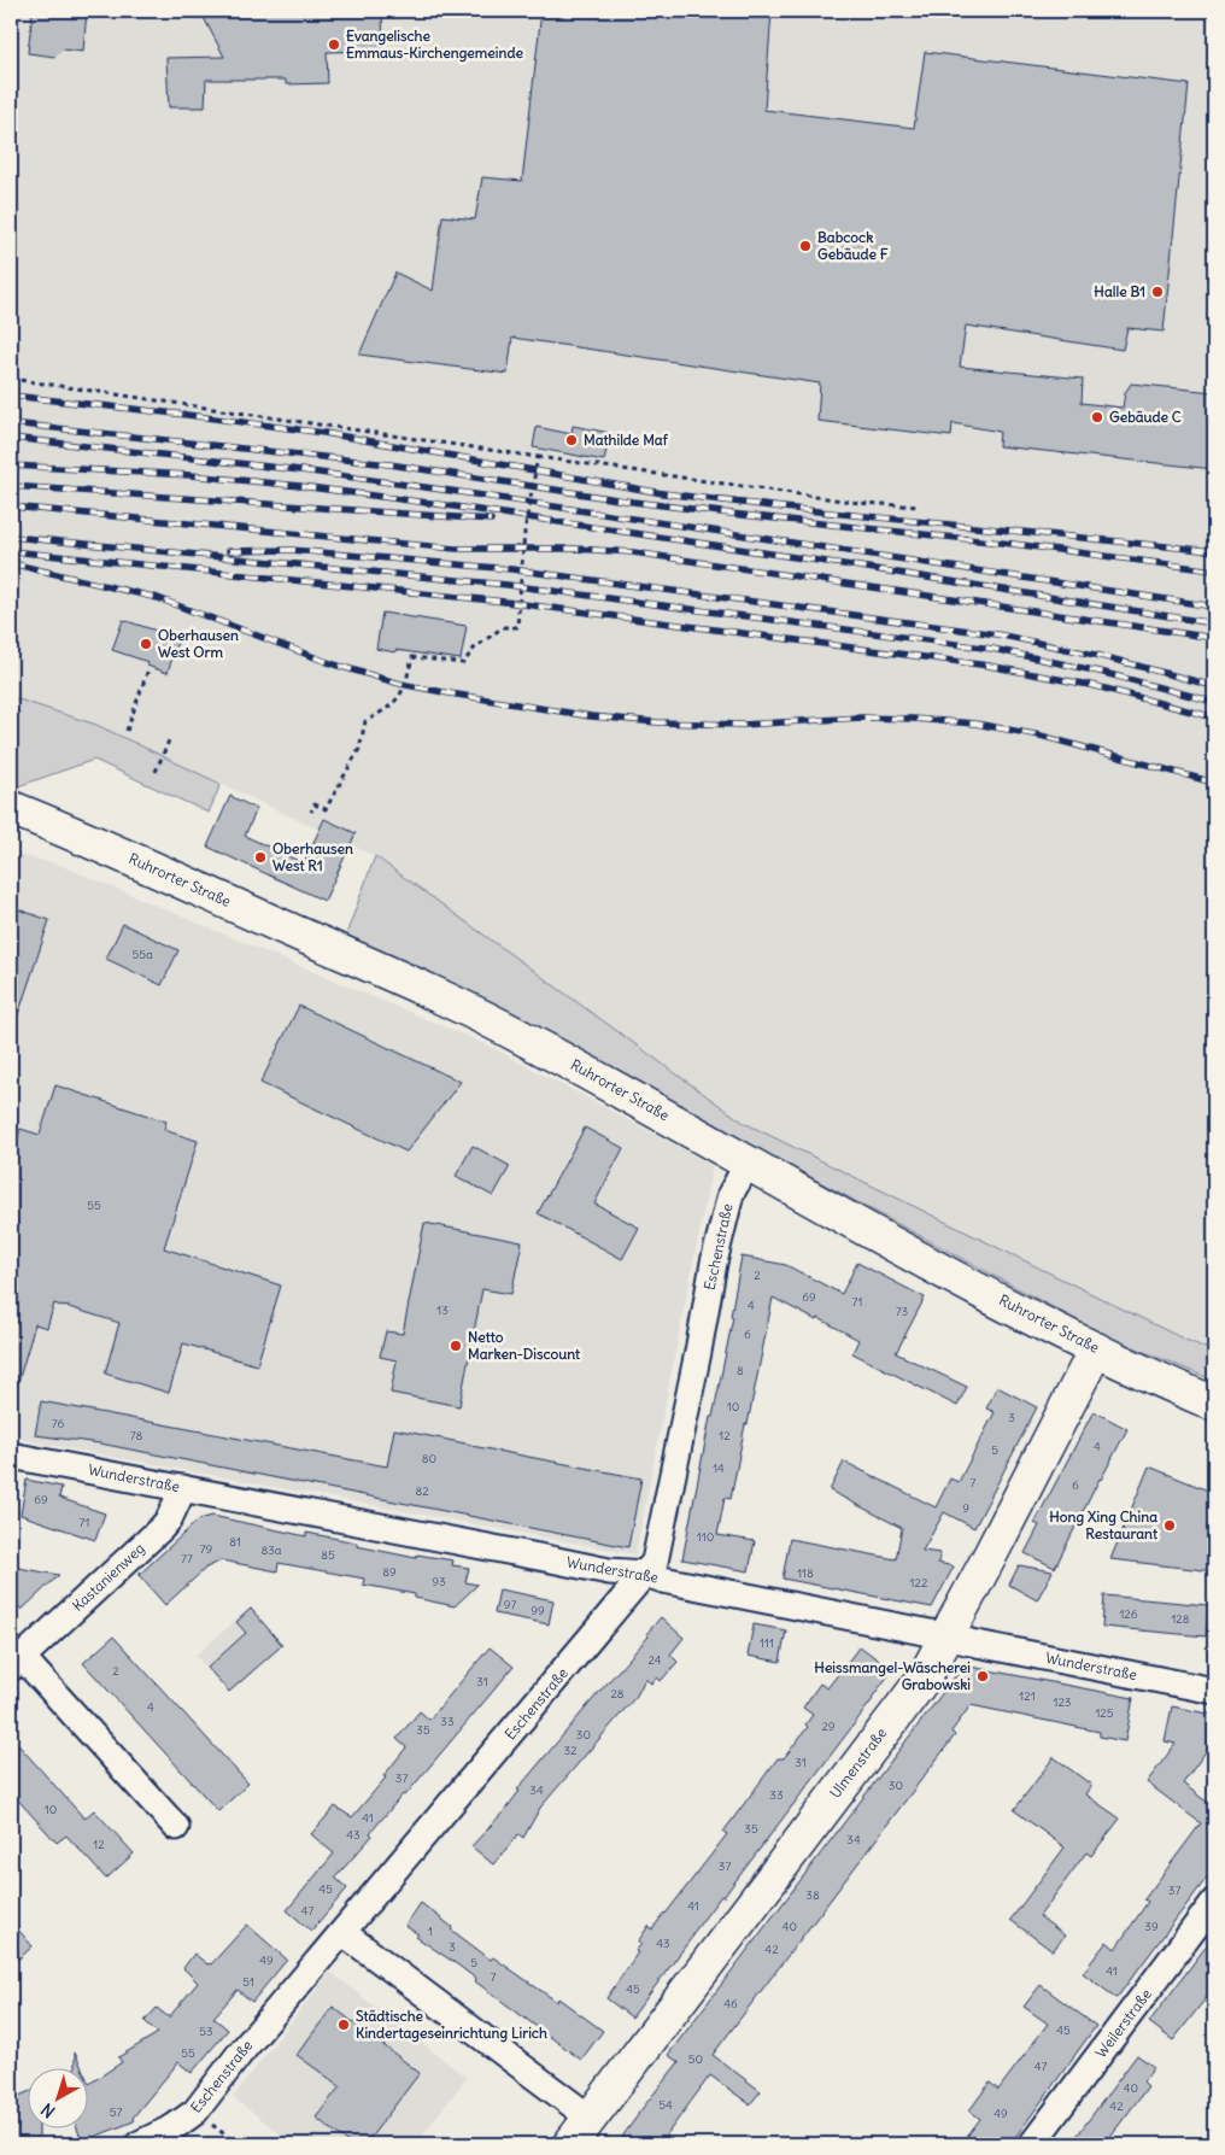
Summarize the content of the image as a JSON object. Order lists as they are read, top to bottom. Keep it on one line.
{"streets":{"main road":["Ruhrorter Straße","Ulmenstraße"],"street":["Eschenstraße","Wunderstraße","Kastanienweg","Weilerstraße"]},"crossings":[["Ruhrorter Straße","Eschenstraße"],["Ruhrorter Straße","Ulmenstraße"],["Eschenstraße","Wunderstraße"],["Wunderstraße","Kastanienweg"],["Wunderstraße","Ulmenstraße"]],"places":["Evangelische Emmaus-Kirchengemeinde","Babcock Gebäude F","Halle B1","Gebäude C","Mathilde Maf","Oberhausen West Orm","Oberhausen West R1","Netto Marken-Discount","Hong Xing China Restaurant","Heissmangel-Wäscherei Grabowski","Städtische Kindertageseinrichtung Lirich"],"house_numbers":["55a","55","2","69","71","4","13","73","6","8","10","3","76","78","12","4","5","80","14","7","6","82","69","9","71","110","81","79","83a","85","77","89","118","93","122","97","99","126","128","111","24","2","31","28","121","123","4","125","33","29","35","30","32","31","37","30","34","33","10","41","35","43","34","12","37","45","37","38","41","47","40","39","1","43","3","42","49","5","41","7","51","45","46","45","53","55","50","47","40","54","42","57","49"],"north":"bottom left"}
